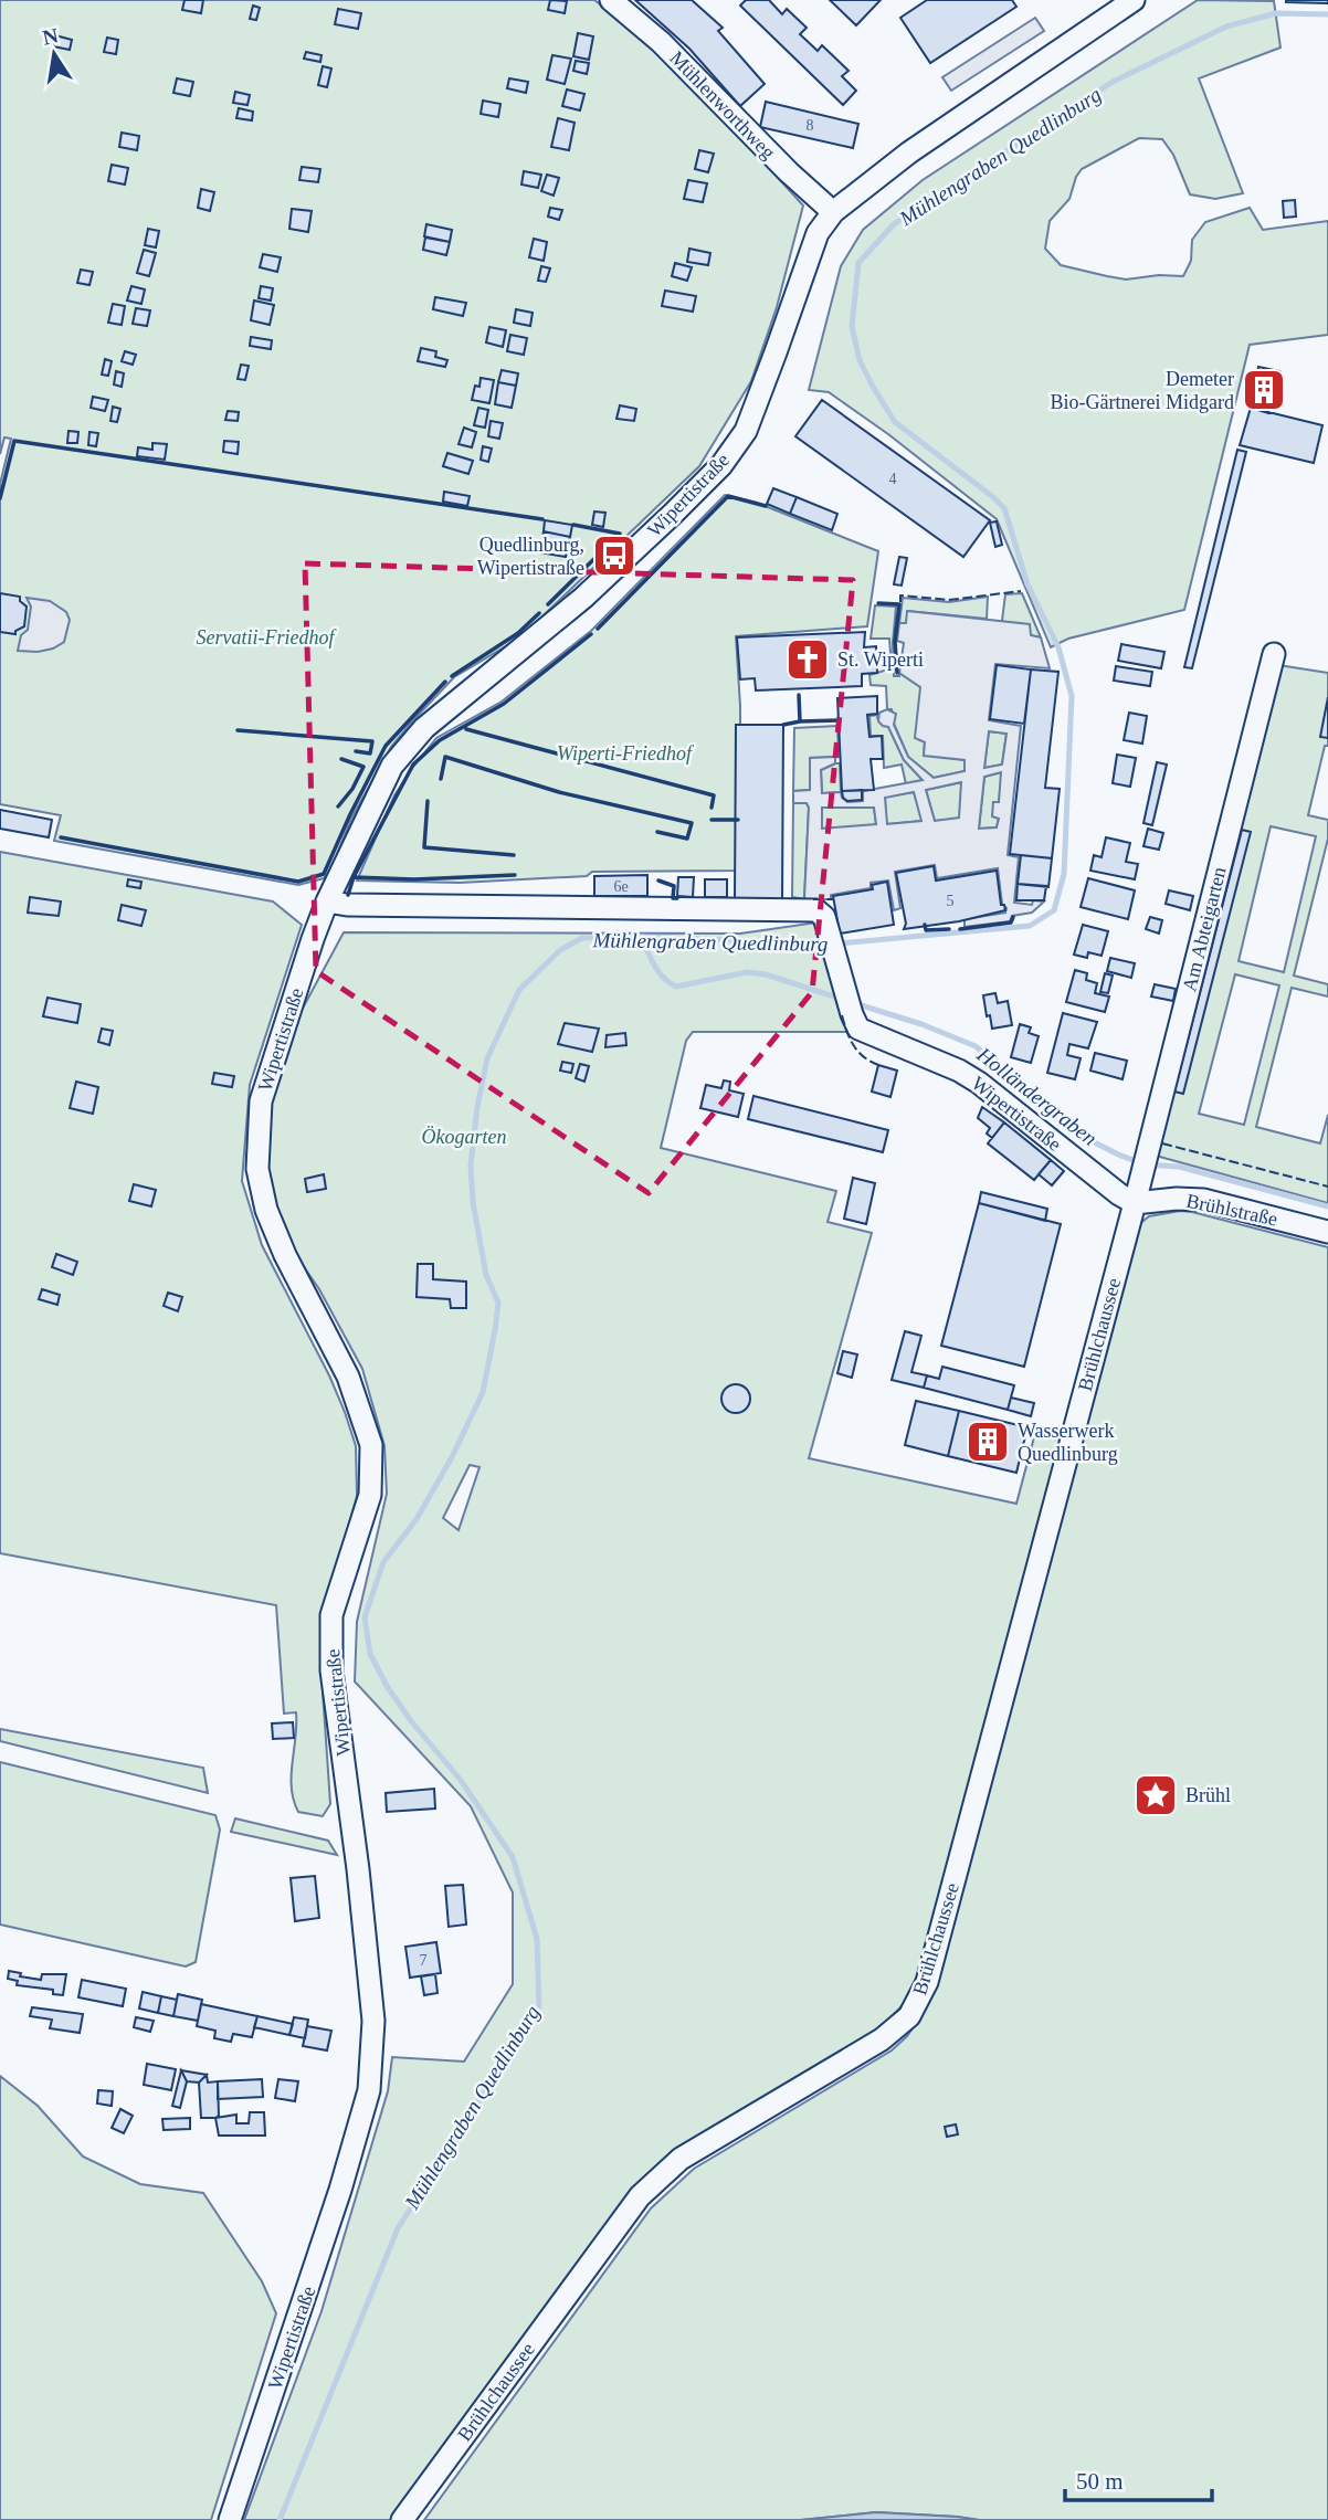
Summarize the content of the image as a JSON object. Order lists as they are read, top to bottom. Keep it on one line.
{"streets":{"street":["Mühlenworthweg","Wipertistraße","Am Abteigarten","Brühlstraße","Brühlchaussee"]},"crossings":[["Mühlenworthweg","Wipertistraße"],["Wipertistraße","Am Abteigarten"],["Wipertistraße","Brühlstraße"],["Wipertistraße","Brühlchaussee"],["Am Abteigarten","Brühlstraße"],["Am Abteigarten","Brühlchaussee"],["Brühlstraße","Brühlchaussee"]],"water":["Mühlengraben Quedlinburg","Holländergraben"],"parks":["Servatii-Friedhof","Wiperti-Friedhof","Ökogarten"],"places":{"building":["Demeter Bio-Gärtnerei Midgard","Wasserwerk Quedlinburg"],"bus stop":["Quedlinburg, Wipertistraße"],"church":["St. Wiperti"],"place":["Brühl"]},"house_numbers":["8","4","6e","5","7"],"scale_bar":"50 m","north":"top"}
